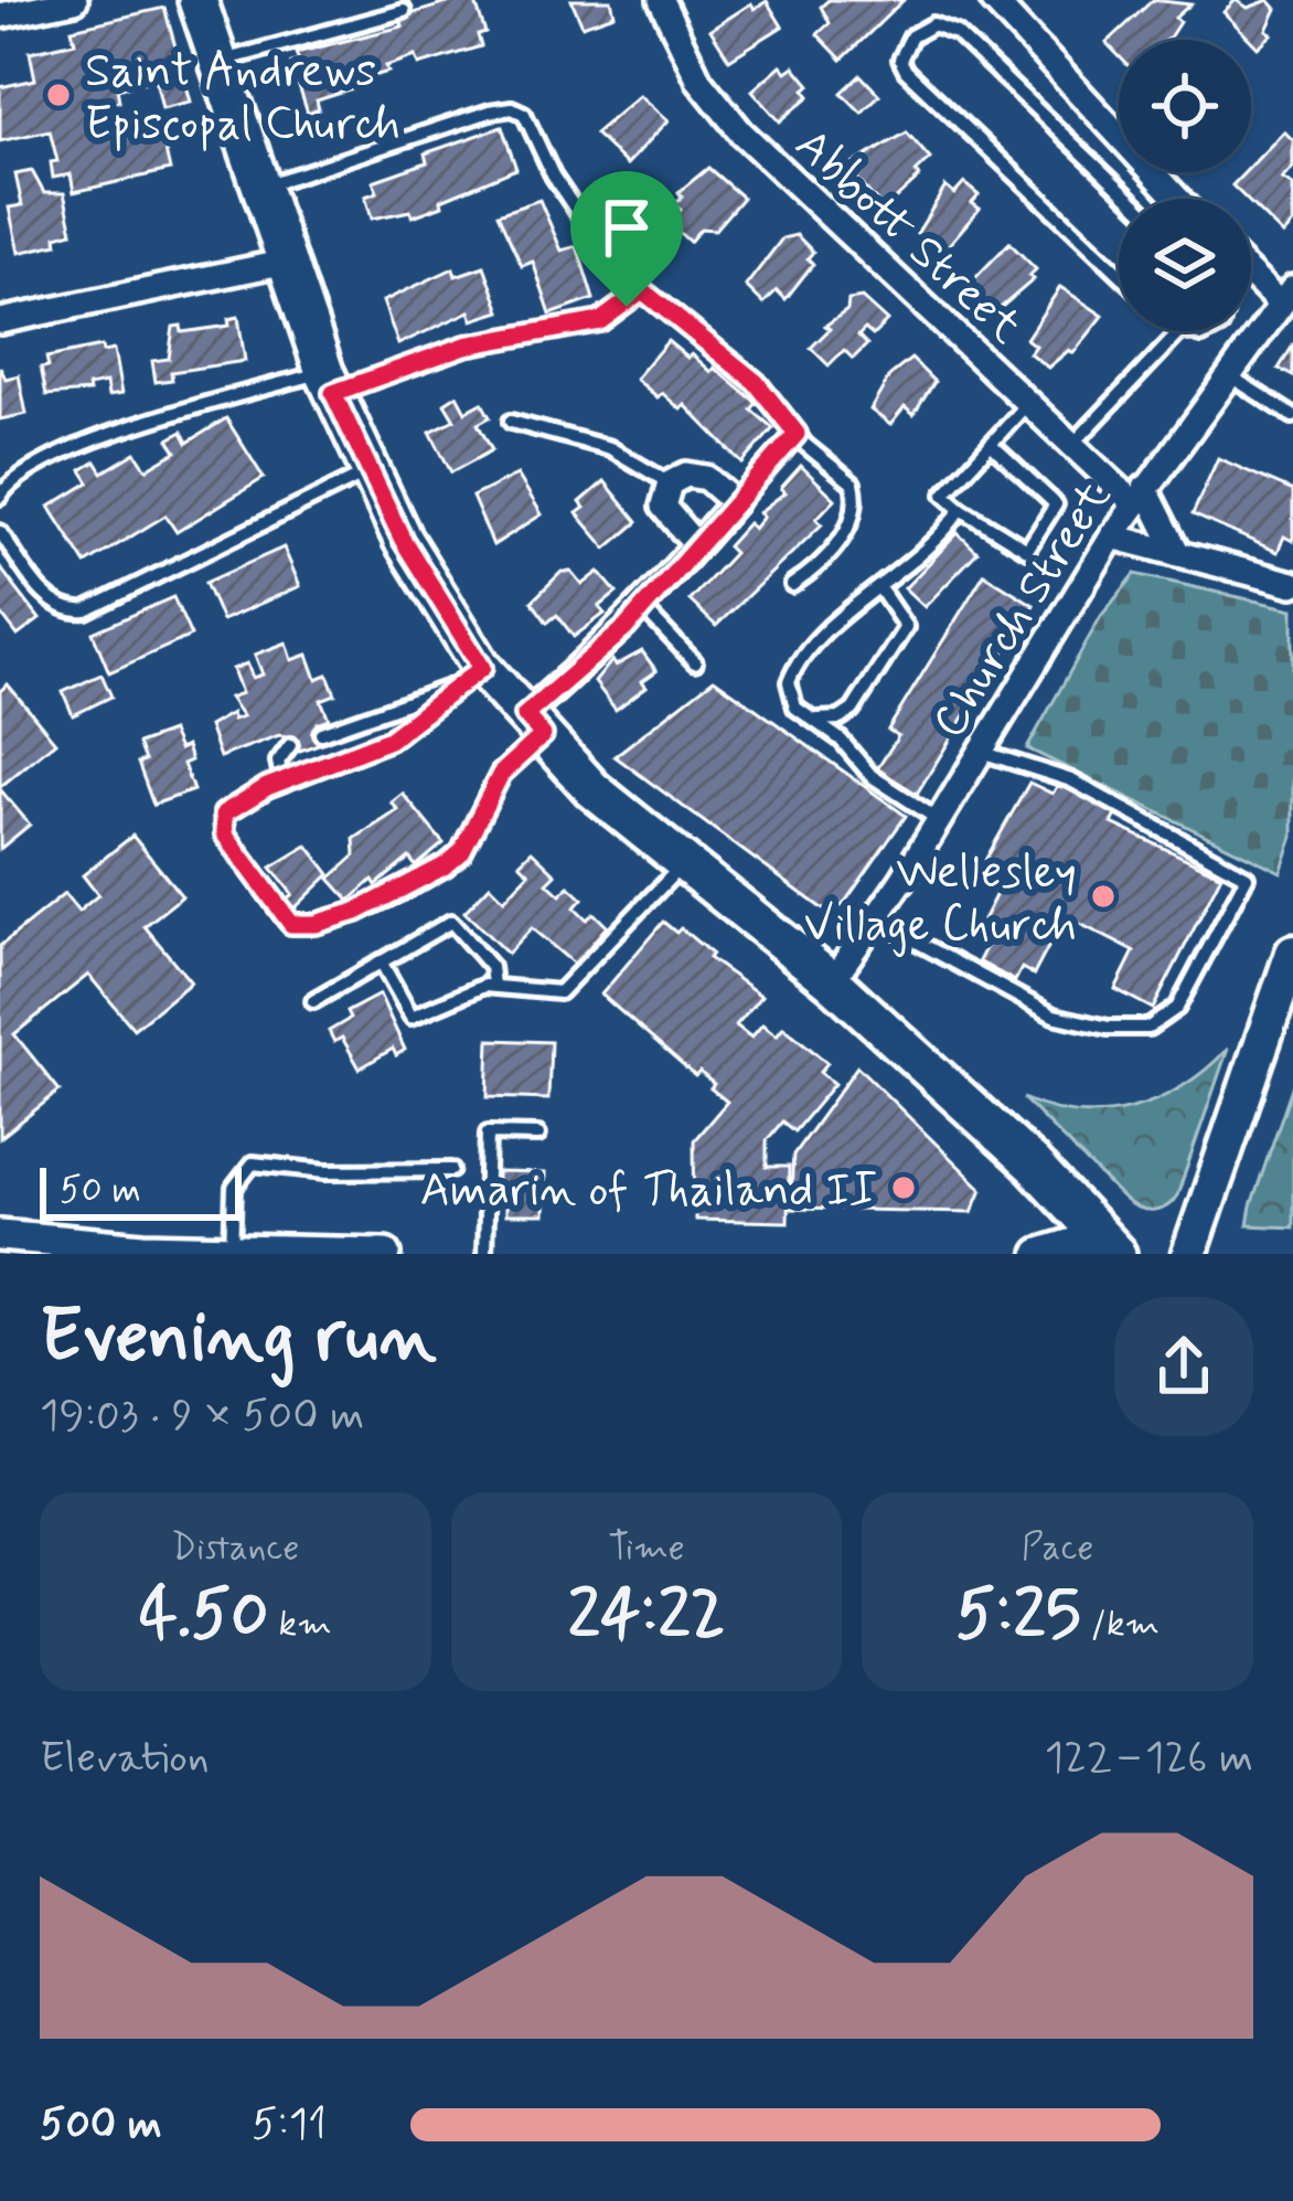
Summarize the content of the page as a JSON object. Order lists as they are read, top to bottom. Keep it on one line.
{"streets":{"street":["Abbott Street","Church Street"]},"crossings":[["Abbott Street","Church Street"]],"places":["Saint Andrews Episcopal Church","Wellesley Village Church","Amarin of Thailand II"],"scale_bar":"50 m","page":{"scale":"50 m","heading":["Evening run","19:03 · 9 × 500 m"],"stats":[["Distance","4.50 km"],["Time","24:22"],["Pace","5:25 /km"]],"chart":["Elevation","122–126 m"],"list":[{"name":"500 m","note":"5:11"}]}}
